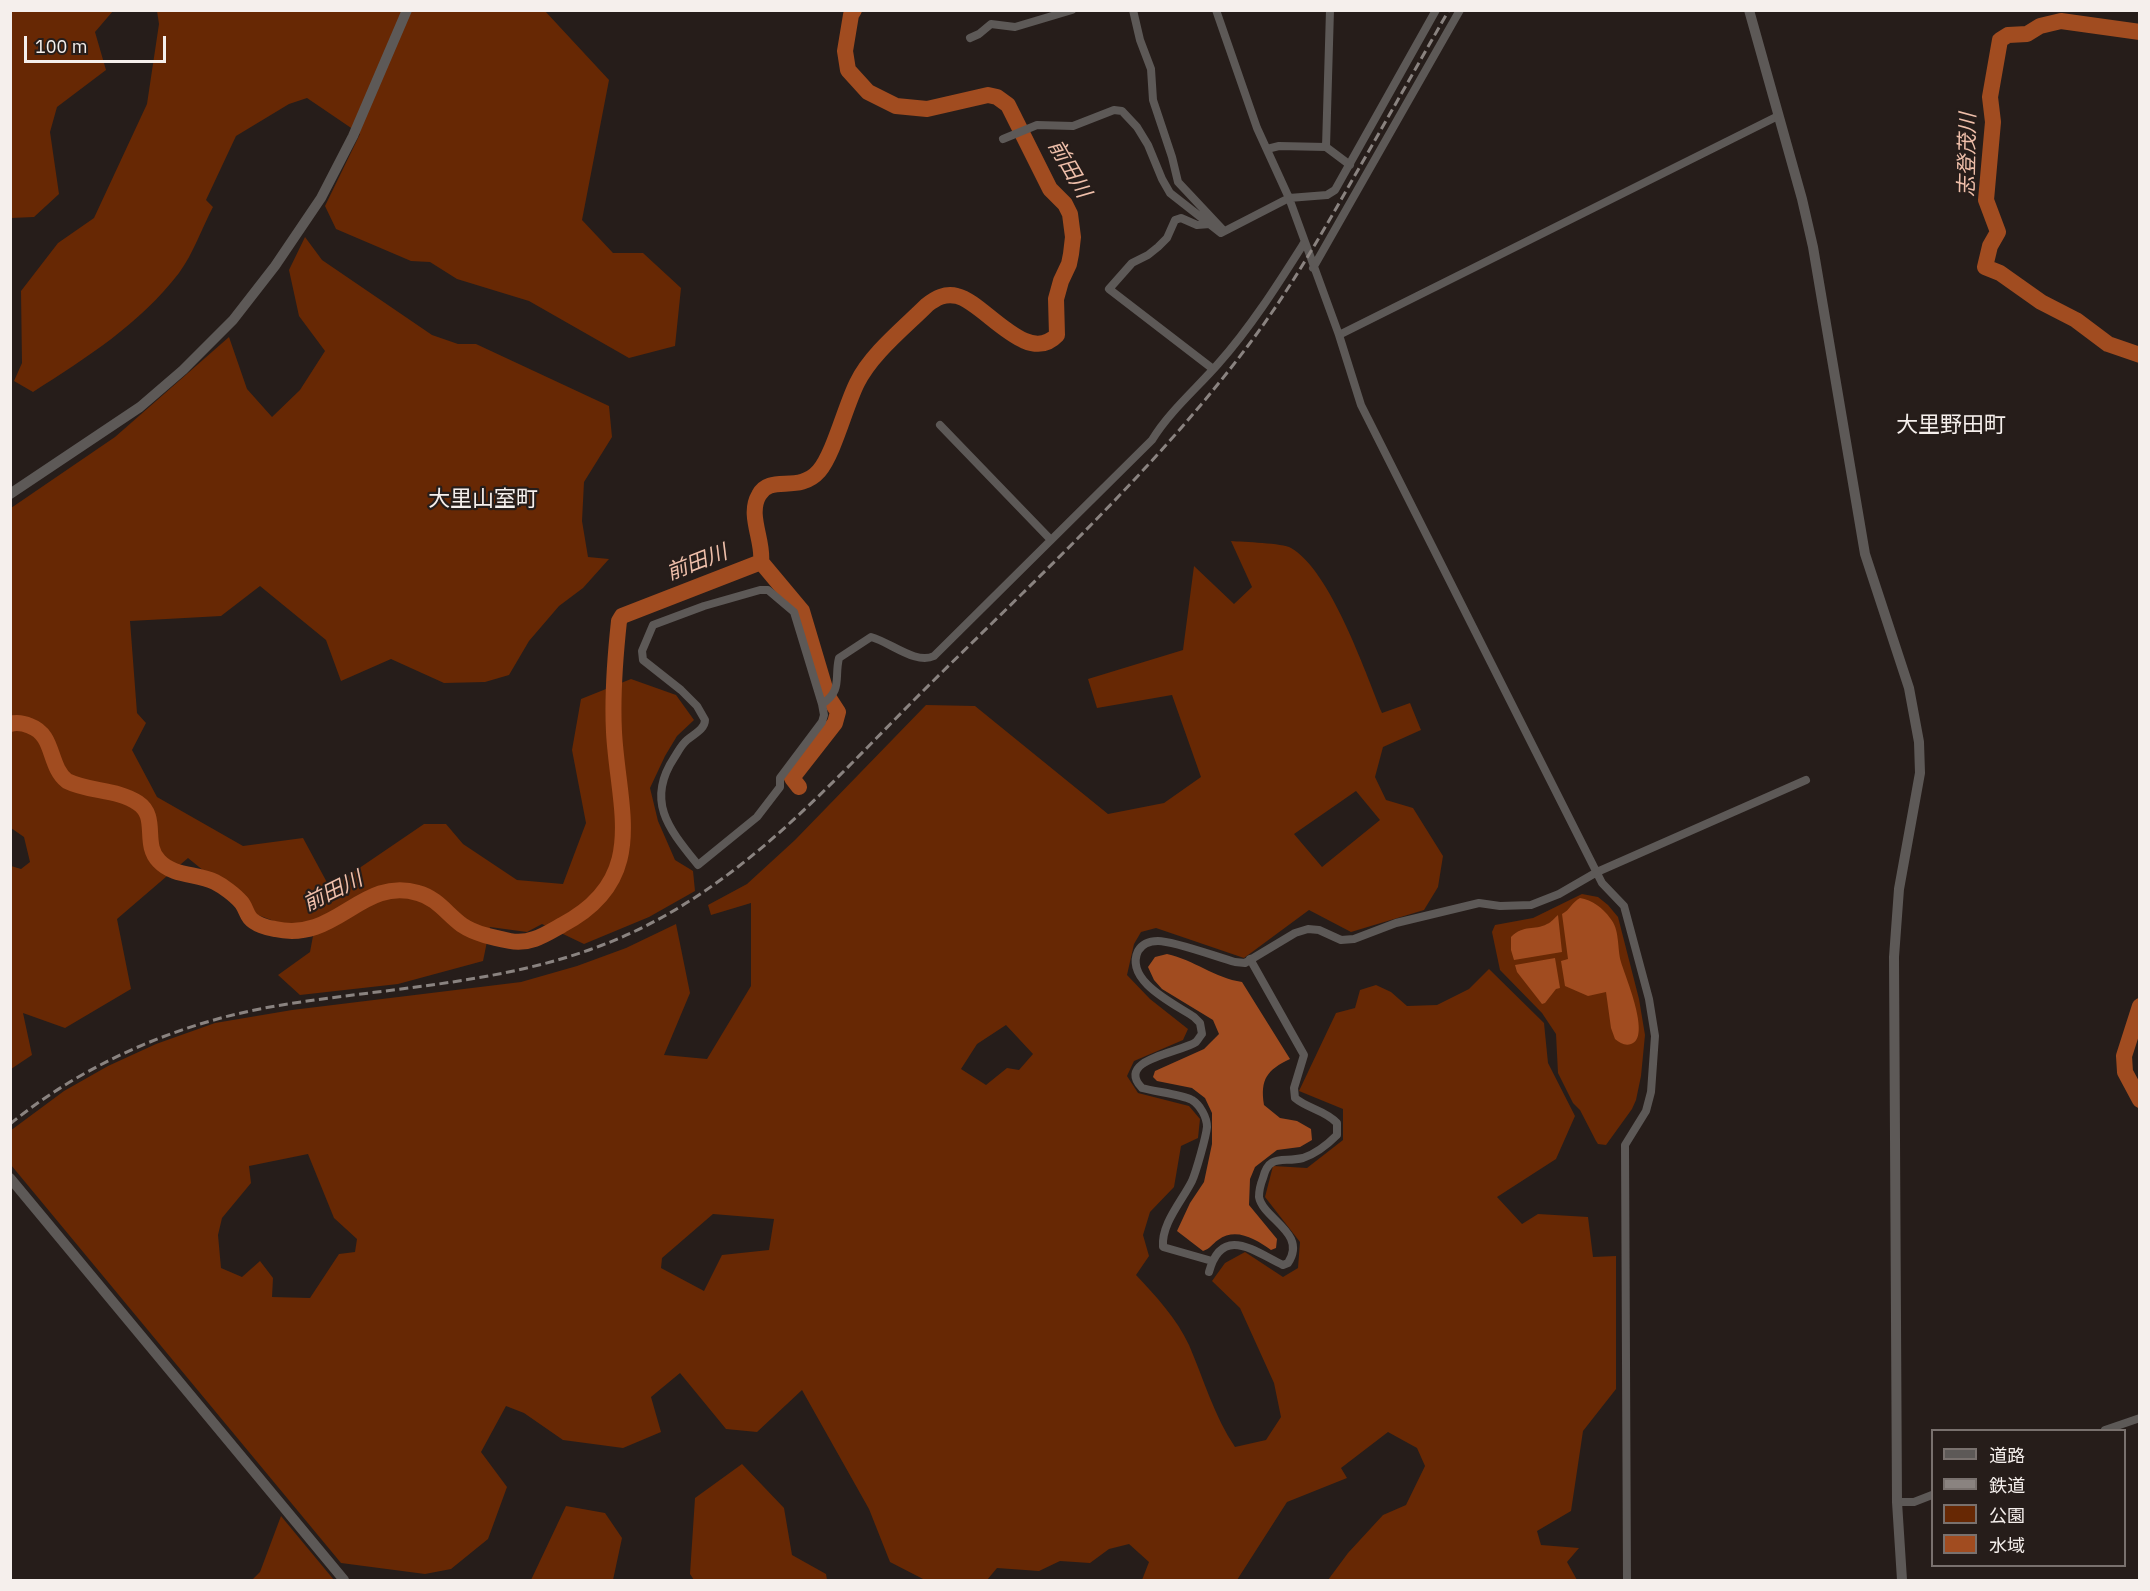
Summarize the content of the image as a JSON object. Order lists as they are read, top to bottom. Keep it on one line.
{"districts":["大里野田町","大里山室町"],"water":["志登茂川","前田川"],"legend":["道路","鉄道","公園","水域"],"scale_bar":"100 m"}
